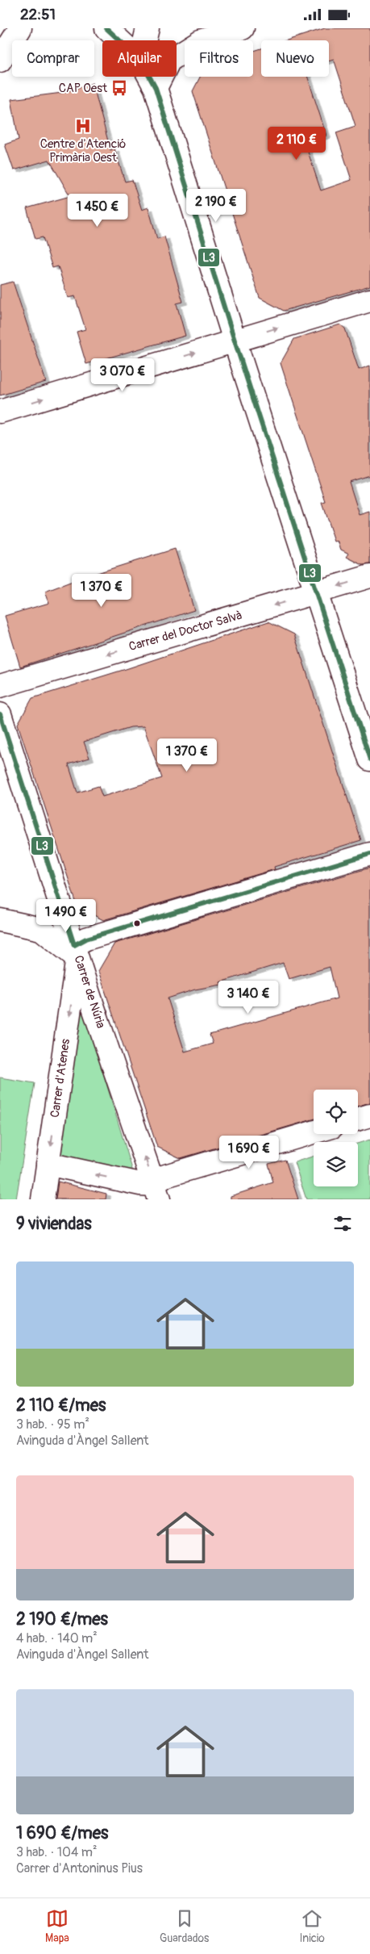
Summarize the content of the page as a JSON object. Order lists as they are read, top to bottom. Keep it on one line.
{"streets":{"street":["Carrer del Doctor Salvà","Carrer de Núria","Carrer d'Atenes"]},"crossings":[["Carrer de Núria","Carrer d'Atenes"]],"one_way":["Carrer del Doctor Salvà","Carrer de Núria","Carrer d'Atenes"],"places":{"bus stop":["CAP Oest"],"hospital":["Centre d'Atenció Primària Oest"]},"lines":["transit line L3"],"page":{"status":"22:51","chip":["Comprar","Alquilar","Filtros","Nuevo"],"price":["2 110 €","2 190 €","1 450 €","3 070 €","1 370 €","1 370 €","1 490 €","3 140 €","1 690 €"],"heading":"9 viviendas","list":[{"name":"2 110 €/mes","note":"3 hab. · 95 m² · Avinguda d'Àngel Sallent"},{"name":"2 190 €/mes","note":"4 hab. · 140 m² · Avinguda d'Àngel Sallent"},{"name":"1 690 €/mes","note":"3 hab. · 104 m² · Carrer d'Antoninus Pius"}],"tabs":["Mapa","Guardados","Inicio"]}}
